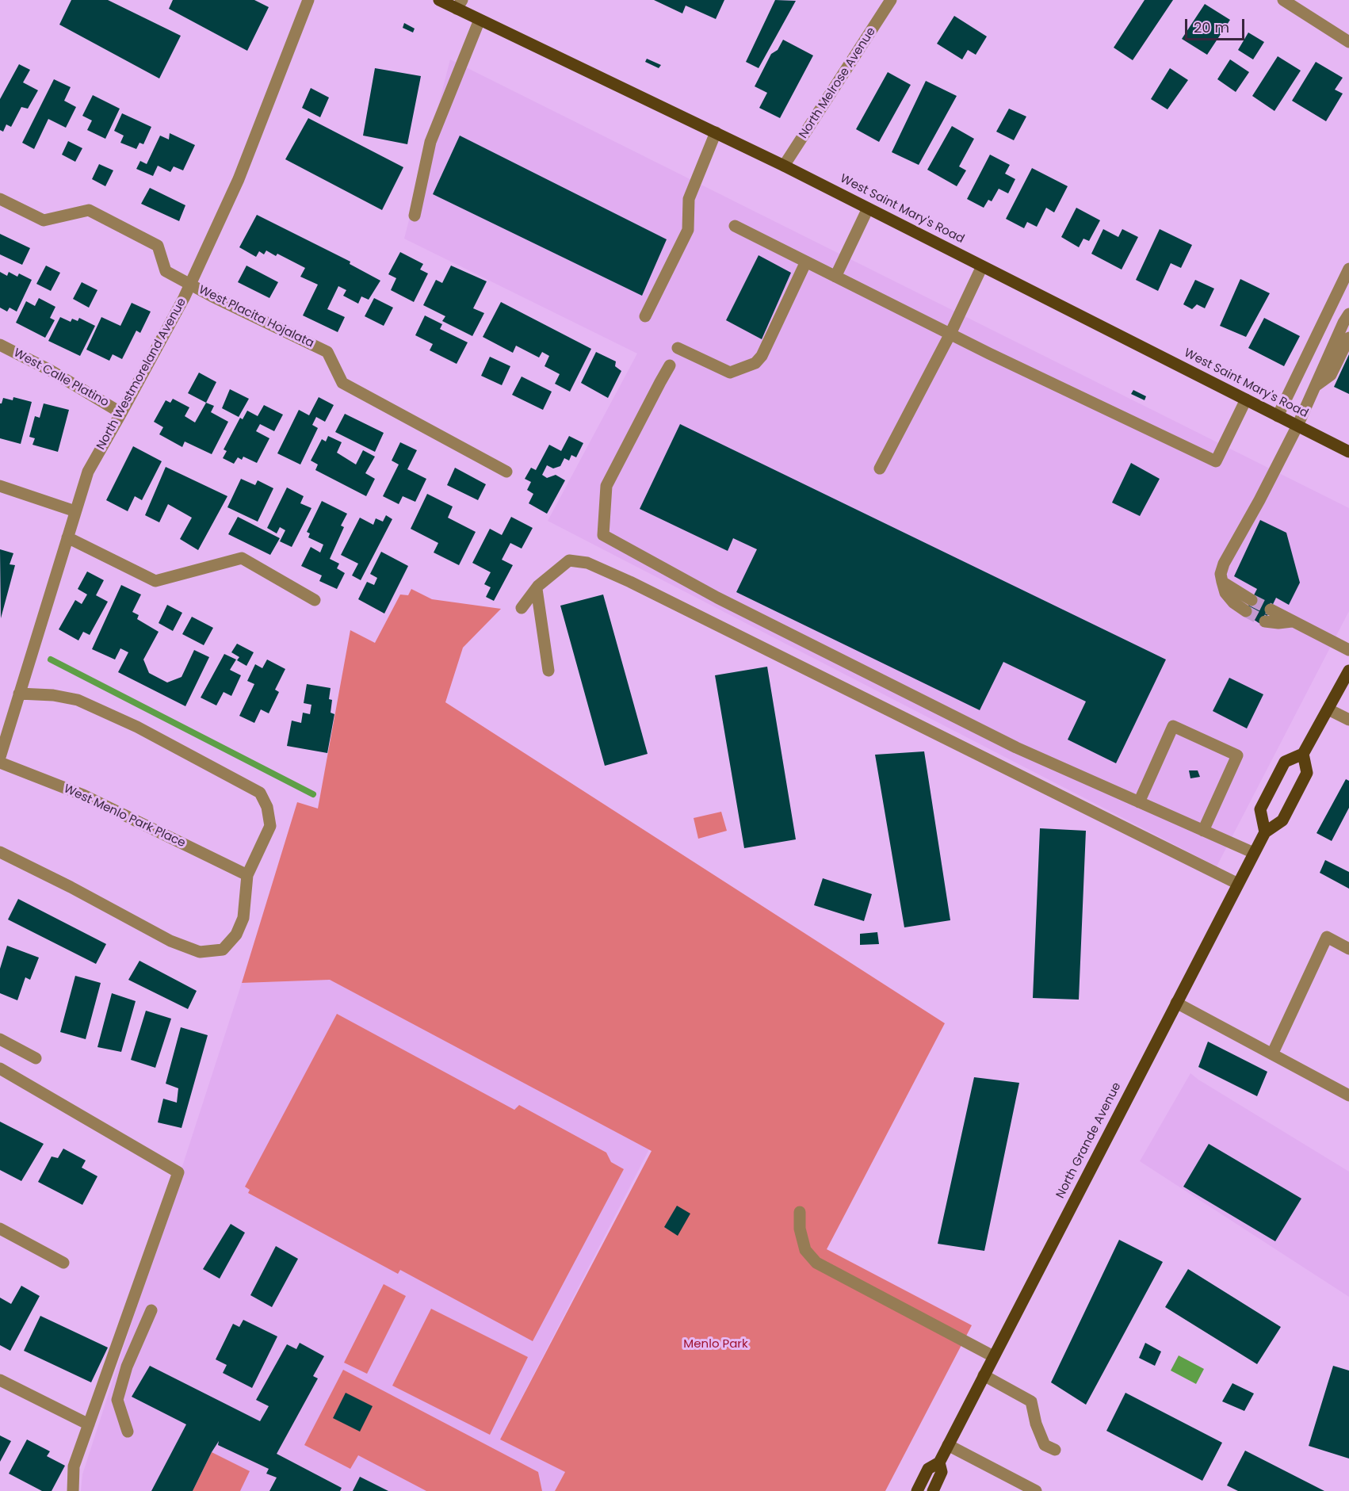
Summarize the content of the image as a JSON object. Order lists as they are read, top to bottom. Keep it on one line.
{"streets":{"main road":["West Saint Mary's Road","North Grande Avenue"],"street":["North Melrose Avenue","West Placita Hojalata","North Westmoreland Avenue","West Calle Platino","West Menlo Park Place"]},"crossings":[["North Melrose Avenue","West Saint Mary's Road"],["West Placita Hojalata","North Westmoreland Avenue"],["North Westmoreland Avenue","West Calle Platino"]],"parks":["Menlo Park"],"scale_bar":"20 m"}
